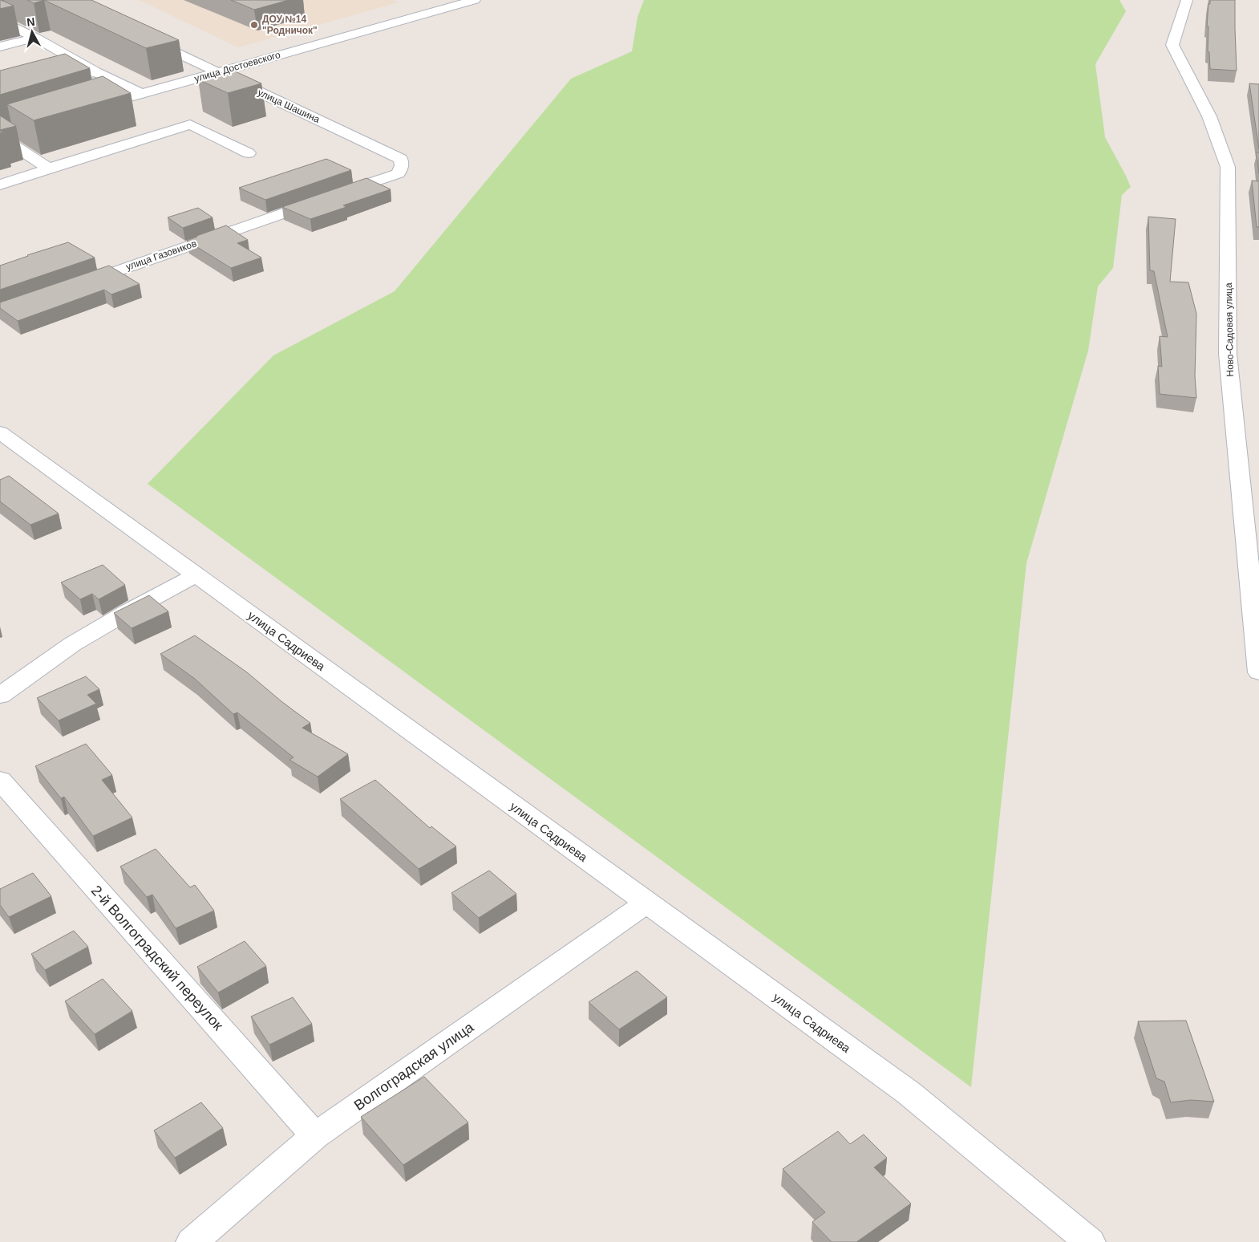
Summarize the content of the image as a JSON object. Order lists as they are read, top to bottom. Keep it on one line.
{"streets":{"street":["улица Достоевского","улица Шашина","улица Газовиков","Ново-Садовая улица","улица Садриева","2-й Волгоградский переулок","Волгоградская улица"]},"crossings":[["улица Достоевского","улица Шашина"],["улица Шашина","улица Газовиков"],["улица Садриева","Волгоградская улица"],["2-й Волгоградский переулок","Волгоградская улица"]],"places":["ДОУ №14 \"Родничок\""],"north":"top"}
